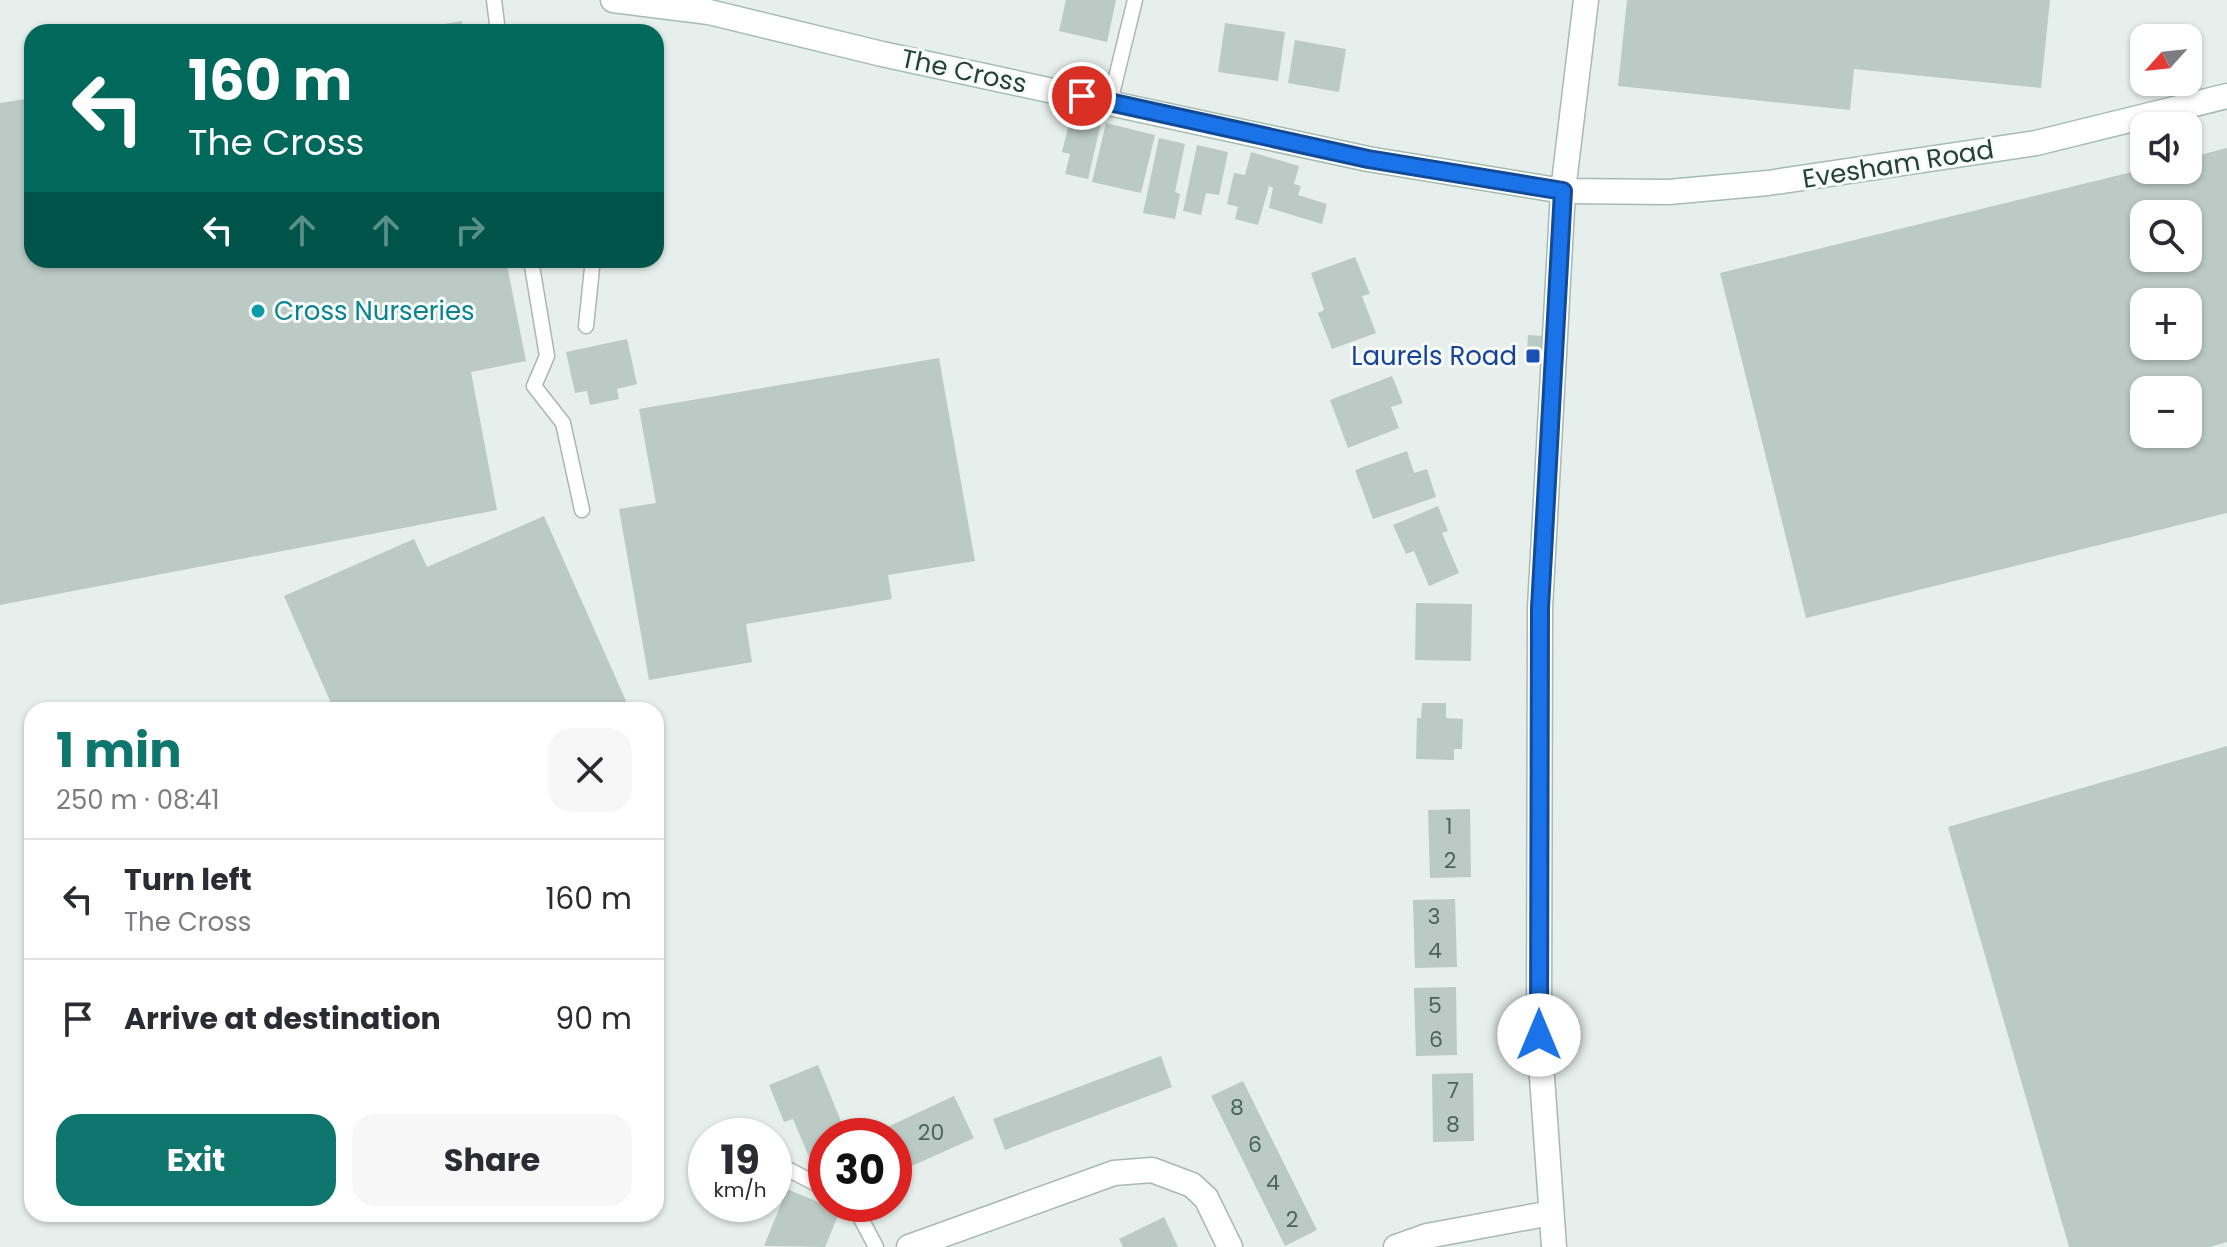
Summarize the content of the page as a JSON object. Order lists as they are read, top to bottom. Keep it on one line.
{"streets":{"street":["The Cross","Evesham Road"]},"crossings":[["The Cross","Evesham Road"]],"places":{"other":["Cross Nurseries"],"transit":["Laurels Road"]},"house_numbers":["1","2","3","4","5","6","7","8","8","20","6","4","2"],"north":"bottom left","page":{"map_buttons":["+","−"],"turn":["160 m","The Cross"],"heading":["1 min","250 m · 08:41"],"list":[{"name":"Turn left","note":"The Cross","value":"160 m"},{"name":"Arrive at destination","value":"90 m"}],"buttons":["Exit","Share"],"speed":"19 km/h","limit":"30"}}
